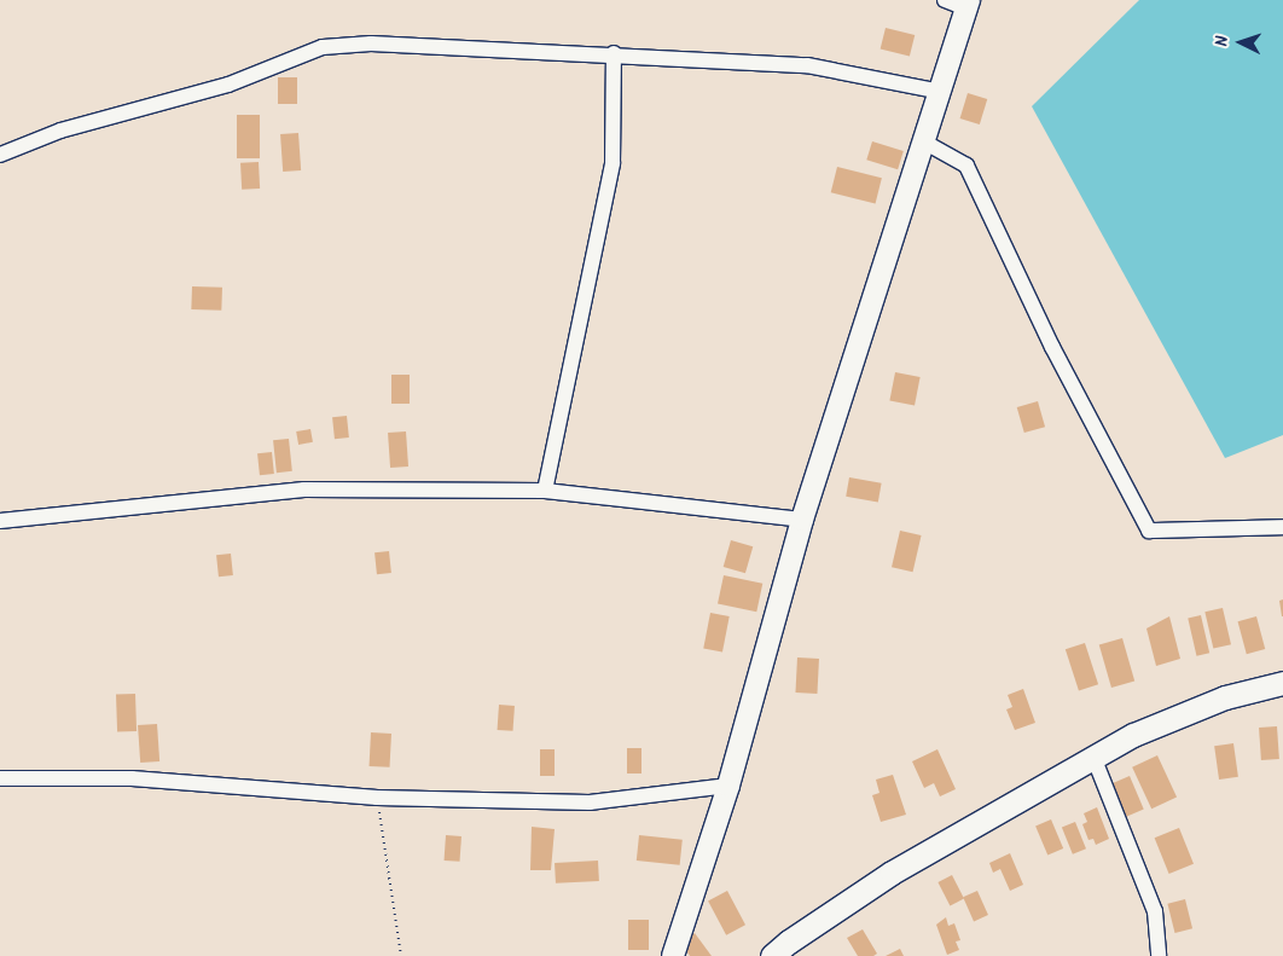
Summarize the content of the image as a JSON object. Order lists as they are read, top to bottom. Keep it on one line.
{"north":"left"}
